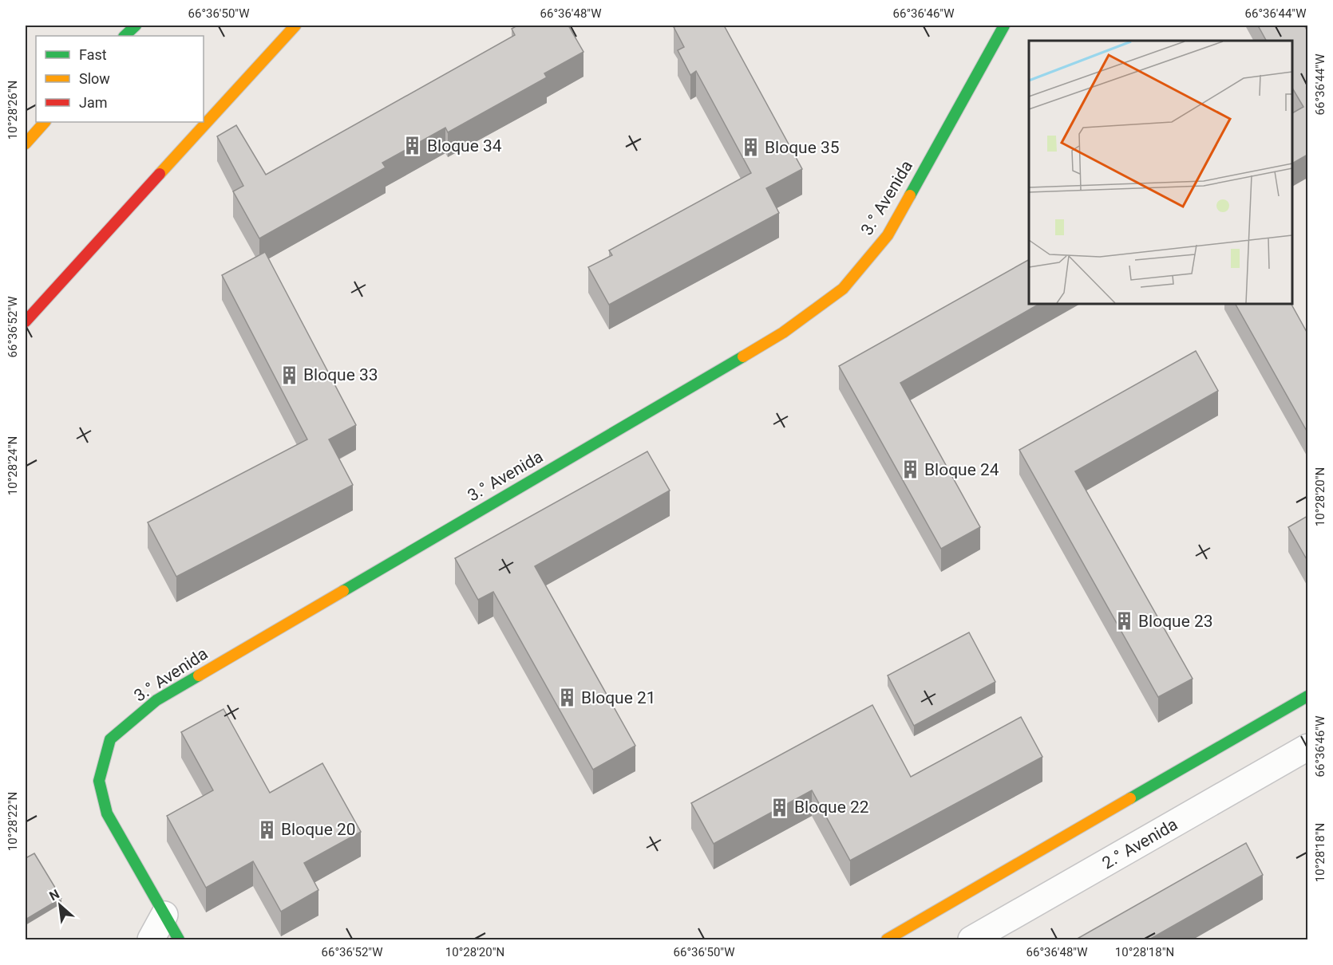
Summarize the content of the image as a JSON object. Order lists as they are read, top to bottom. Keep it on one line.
{"streets":{"street":["3.° Avenida","2.° Avenida"]},"places":{"building":["Bloque 34","Bloque 35","Bloque 33","Bloque 24","Bloque 23","Bloque 21","Bloque 22","Bloque 20"]},"legend":["Fast","Slow","Jam"],"north":"top left","coordinates":["66°36'50\"W","66°36'48\"W","66°36'46\"W","66°36'44\"W","10°28'26\"N","66°36'52\"W","10°28'24\"N","10°28'20\"N","10°28'22\"N","10°28'18\"N"]}
